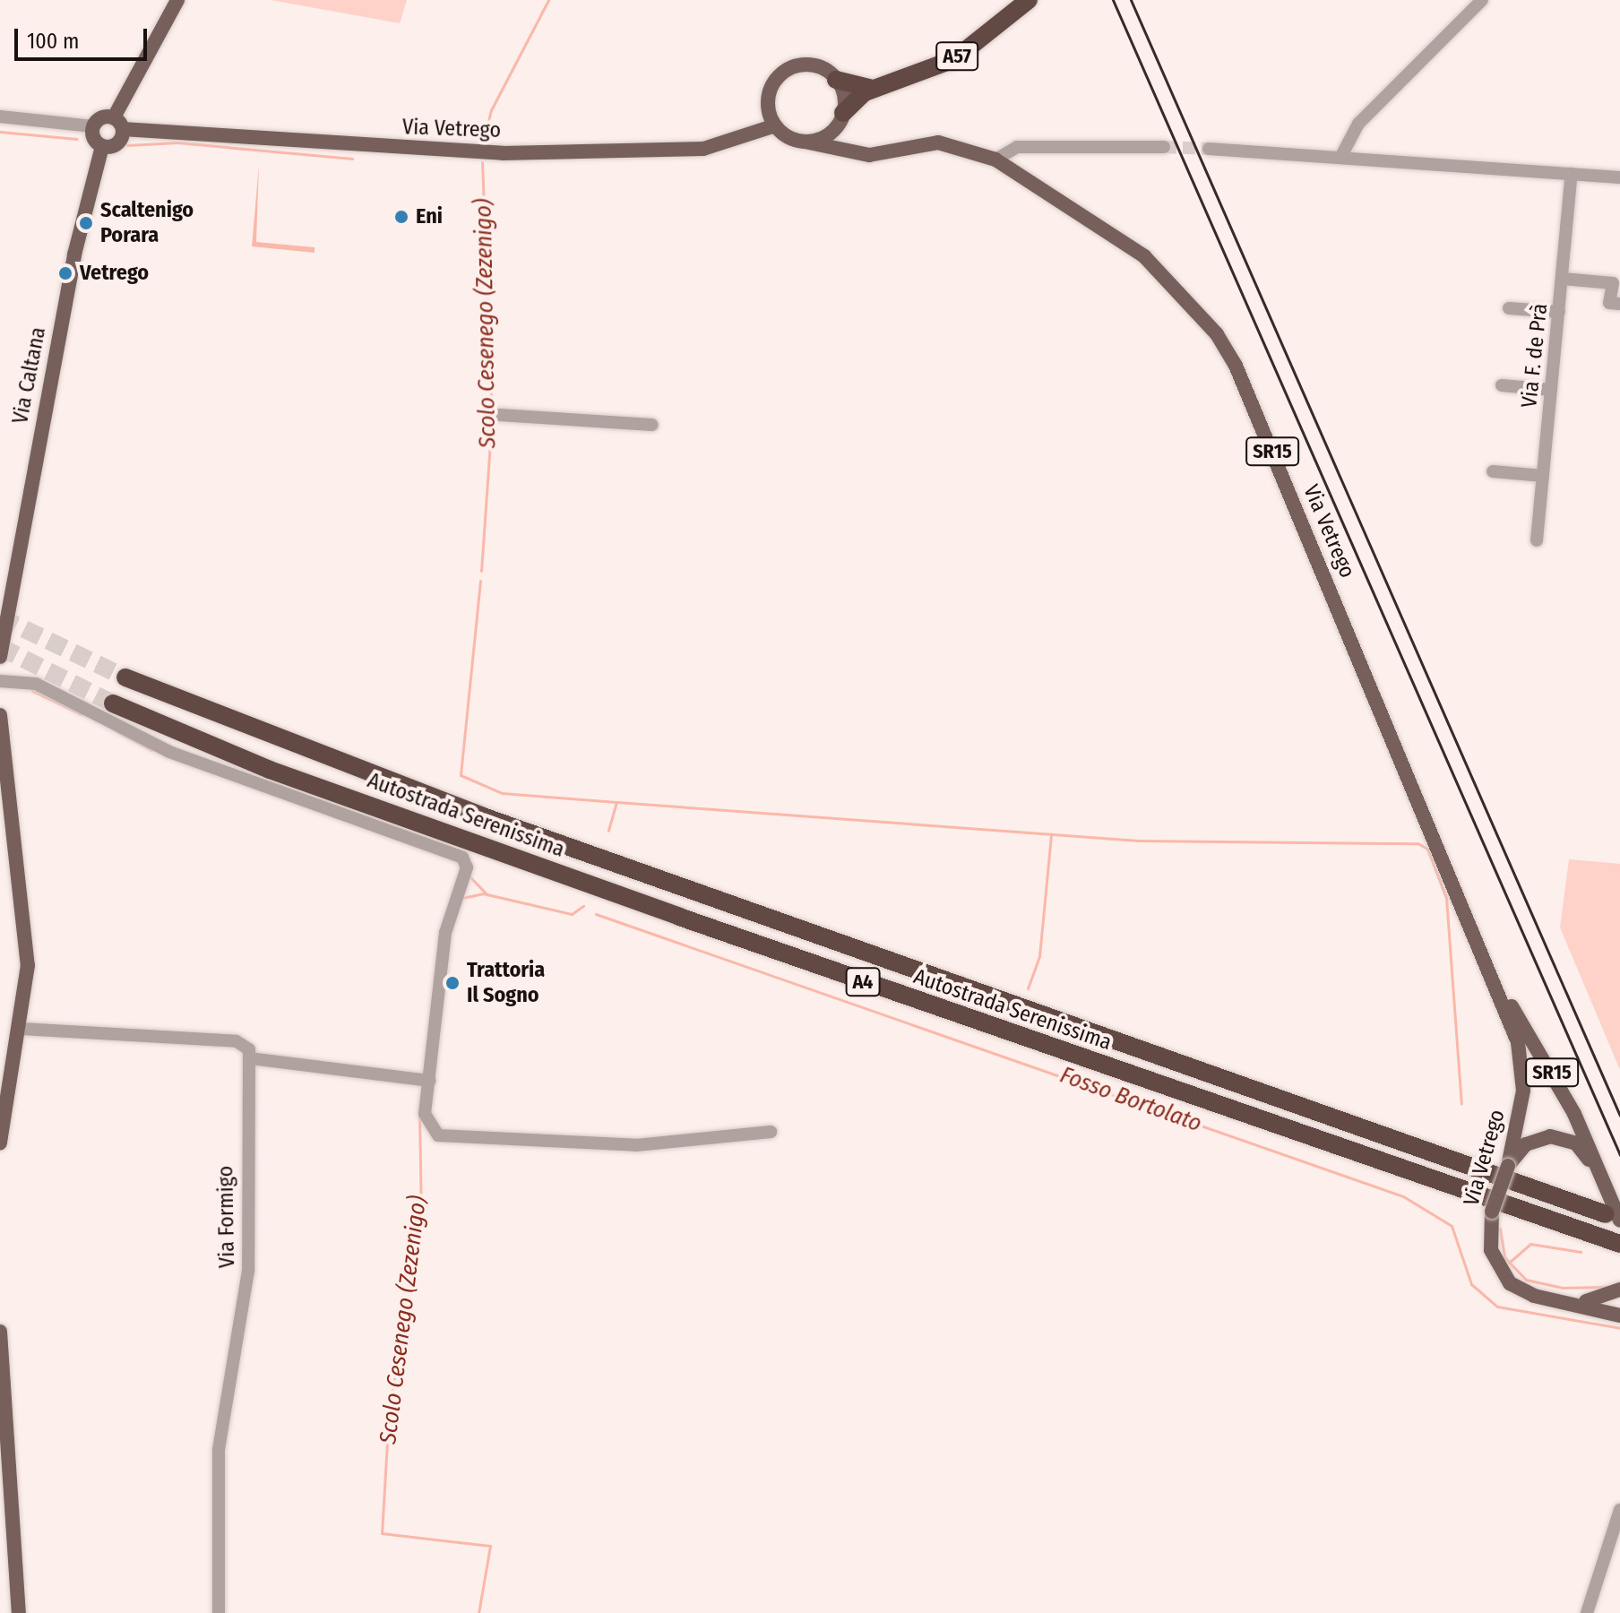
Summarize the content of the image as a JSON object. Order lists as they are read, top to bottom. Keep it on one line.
{"streets":{"highway":["A57","Autostrada Serenissima","A4"],"main road":["Via Vetrego","Via Caltana","SR15"],"street":["Via F. de Prà","Via Formigo"]},"crossings":[["A57","Via Vetrego"],["Via Vetrego","SR15"],["Via Vetrego","Autostrada Serenissima"]],"water":["Scolo Cesenego (Zezenigo)","Fosso Bortolato"],"places":["Eni","Scaltenigo Porara","Vetrego","Trattoria Il Sogno"],"scale_bar":"100 m"}
